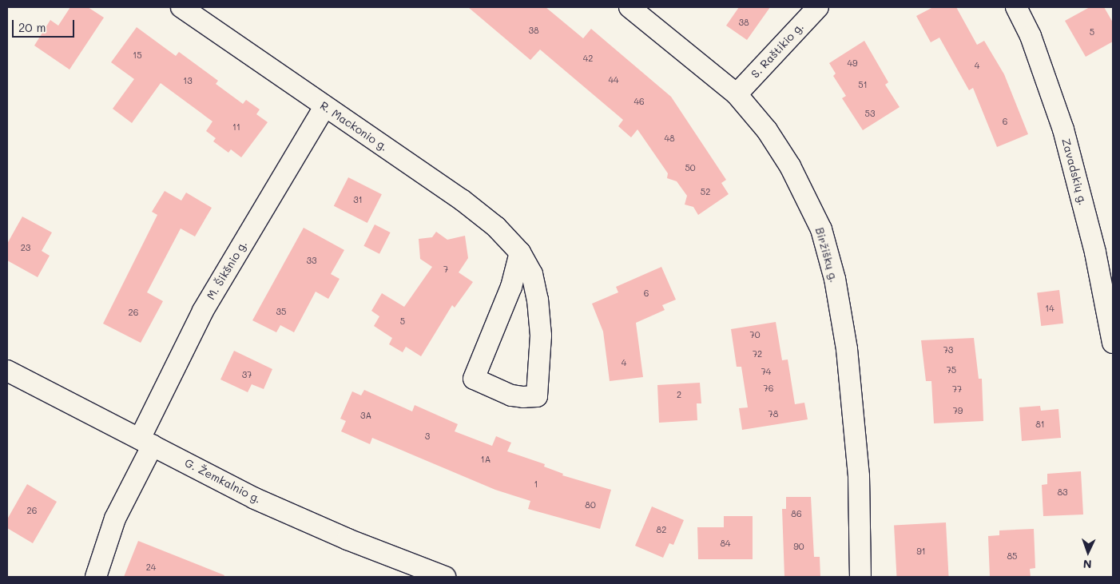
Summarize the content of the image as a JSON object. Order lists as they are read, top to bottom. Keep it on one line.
{"streets":{"street":["S. Raštikio g.","R. Mackonio g.","Zavadskių g.","Biržiškų g.","M. Šikšnio g.","G. Žemkalnio g."]},"crossings":[["S. Raštikio g.","Biržiškų g."],["R. Mackonio g.","M. Šikšnio g."],["M. Šikšnio g.","G. Žemkalnio g."]],"house_numbers":["38","38","5","15","42","49","4","44","13","51","46","53","6","11","48","50","52","31","23","33","7","6","14","35","26","5","70","73","72","4","75","74","37","76","77","2","79","78","3A","81","3","1A","1","83","80","26","86","82","84","90","91","85","24"],"scale_bar":"20 m","north":"bottom"}
